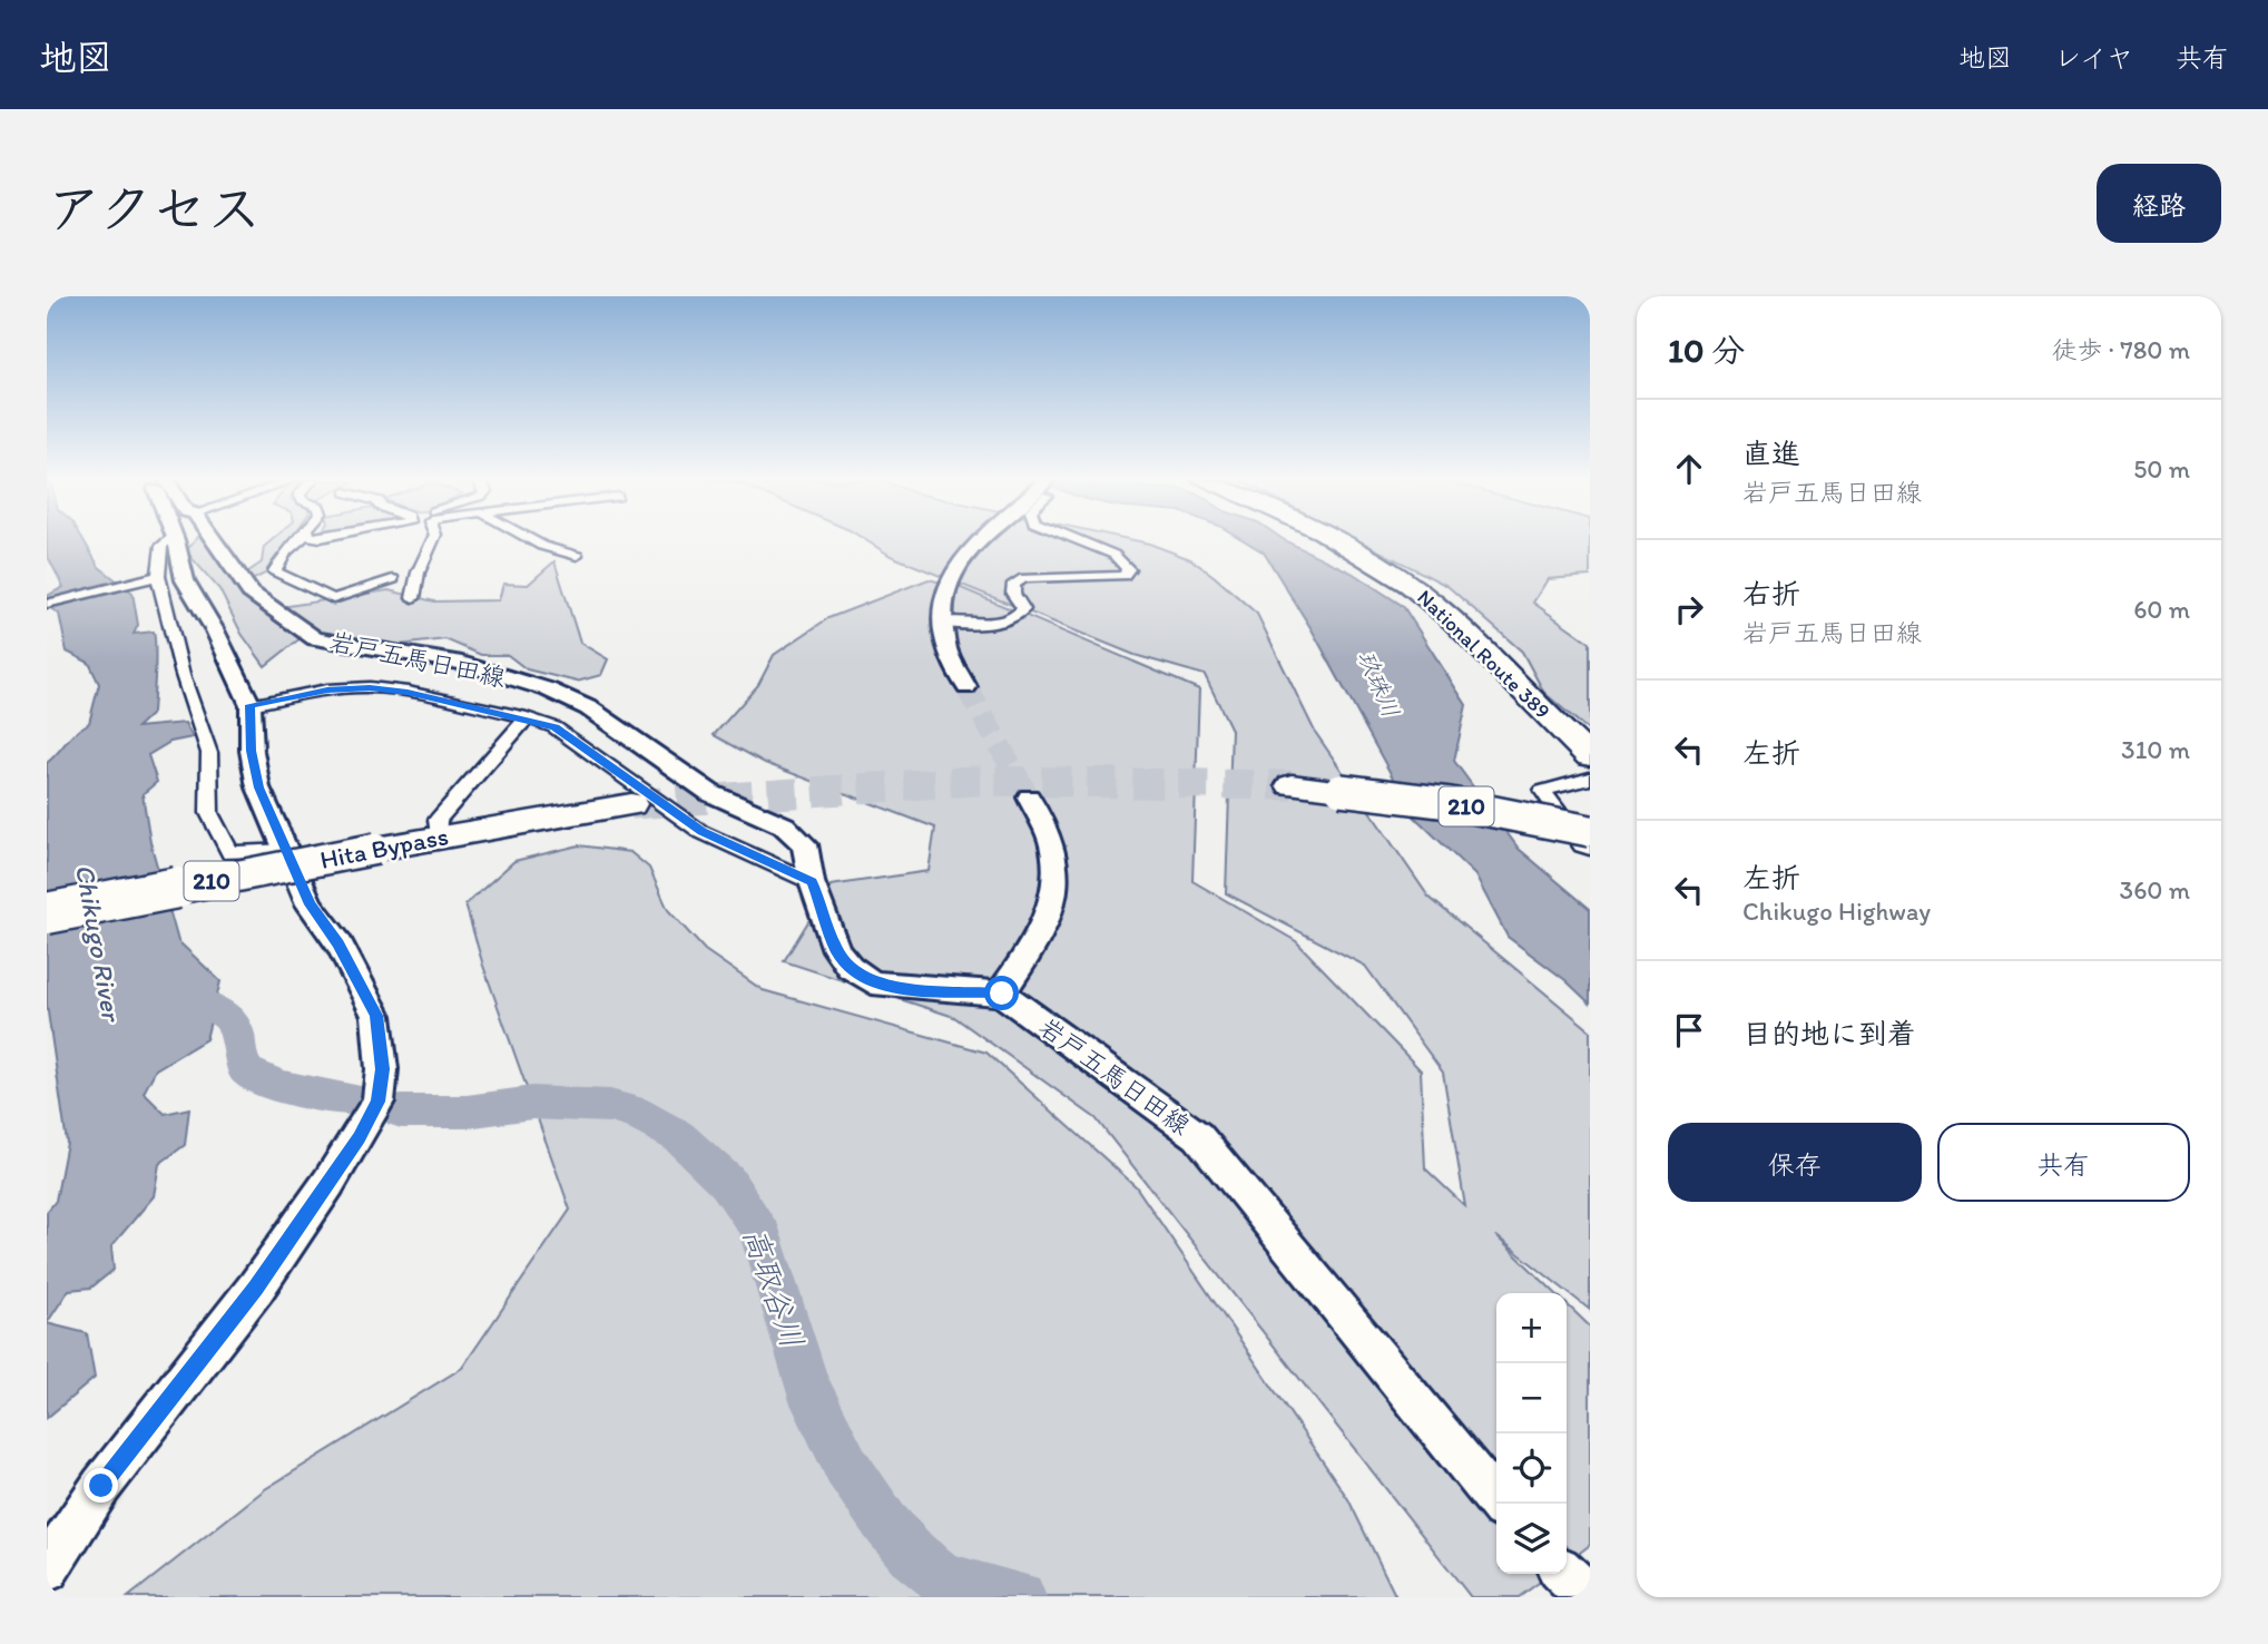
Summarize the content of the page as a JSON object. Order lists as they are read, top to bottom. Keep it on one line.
{"streets":{"highway":["National Route 389","210","Hita Bypass"],"street":["岩戸五馬日田線"]},"water":["玖珠川","Chikugo River","高取谷川"],"page":{"header":"地図","nav":["地図","レイヤ","共有"],"title":"アクセス","buttons":["経路",["保存","共有"]],"heading":["10 分","徒歩 · 780 m"],"list":[["直進","岩戸五馬日田線","50 m"],["右折","岩戸五馬日田線","60 m"],["左折","310 m"],["左折","Chikugo Highway","360 m"],"目的地に到着"],"map_buttons":["+","−"]}}
